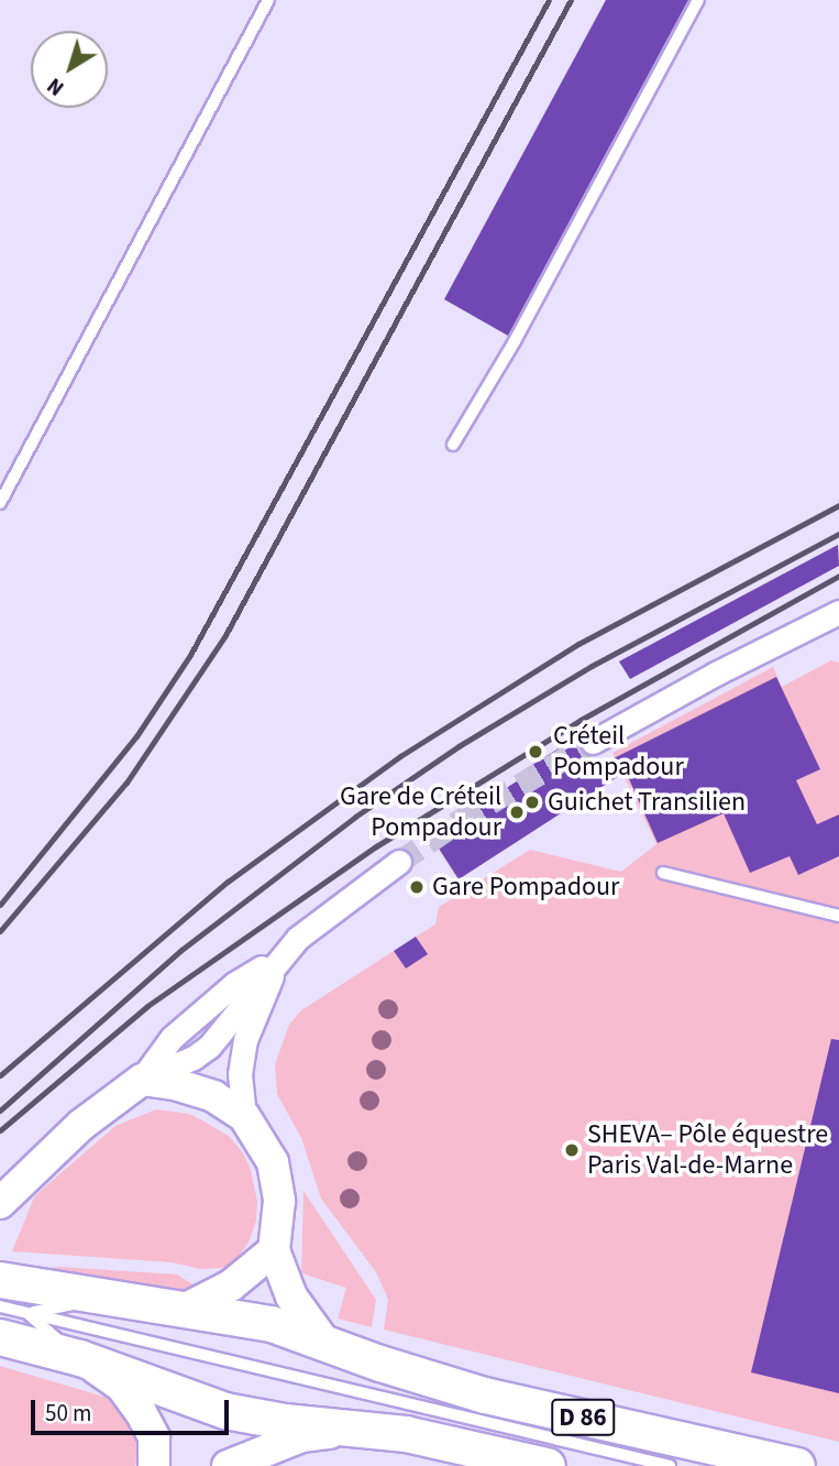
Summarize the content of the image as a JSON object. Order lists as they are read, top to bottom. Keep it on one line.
{"streets":{"main road":["D 86"]},"places":["Créteil Pompadour","Guichet Transilien","Gare de Créteil Pompadour","Gare Pompadour","SHEVA– Pôle équestre Paris Val-de-Marne"],"scale_bar":"50 m","north":"bottom left"}
